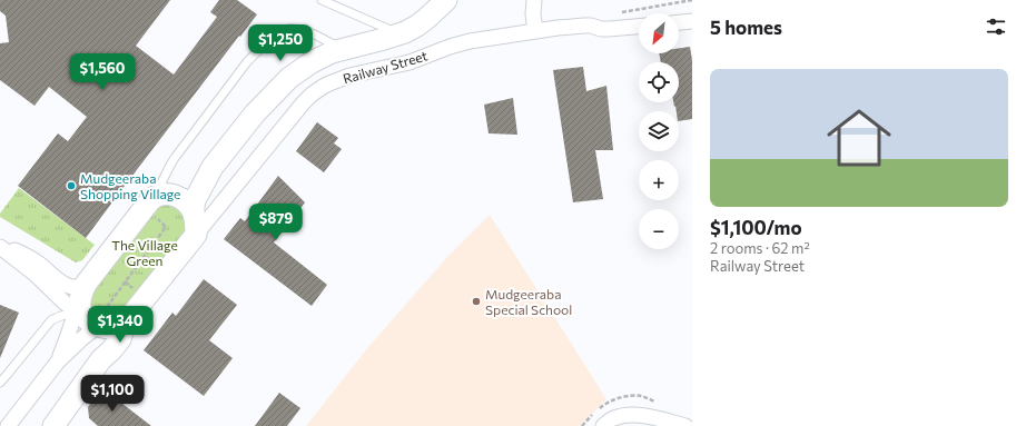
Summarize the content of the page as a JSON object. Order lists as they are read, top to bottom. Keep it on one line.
{"streets":{"street":["Railway Street"]},"parks":["The Village Green"],"places":["Mudgeeraba Shopping Village","Mudgeeraba Special School"],"north":"bottom left","page":{"heading":"5 homes","map_buttons":["+","−"],"price":["$1,250","$1,560","$879","$1,340","$1,100"],"list":[{"name":"$1,100/mo","note":"2 rooms · 62 m² · Railway Street"}]}}
